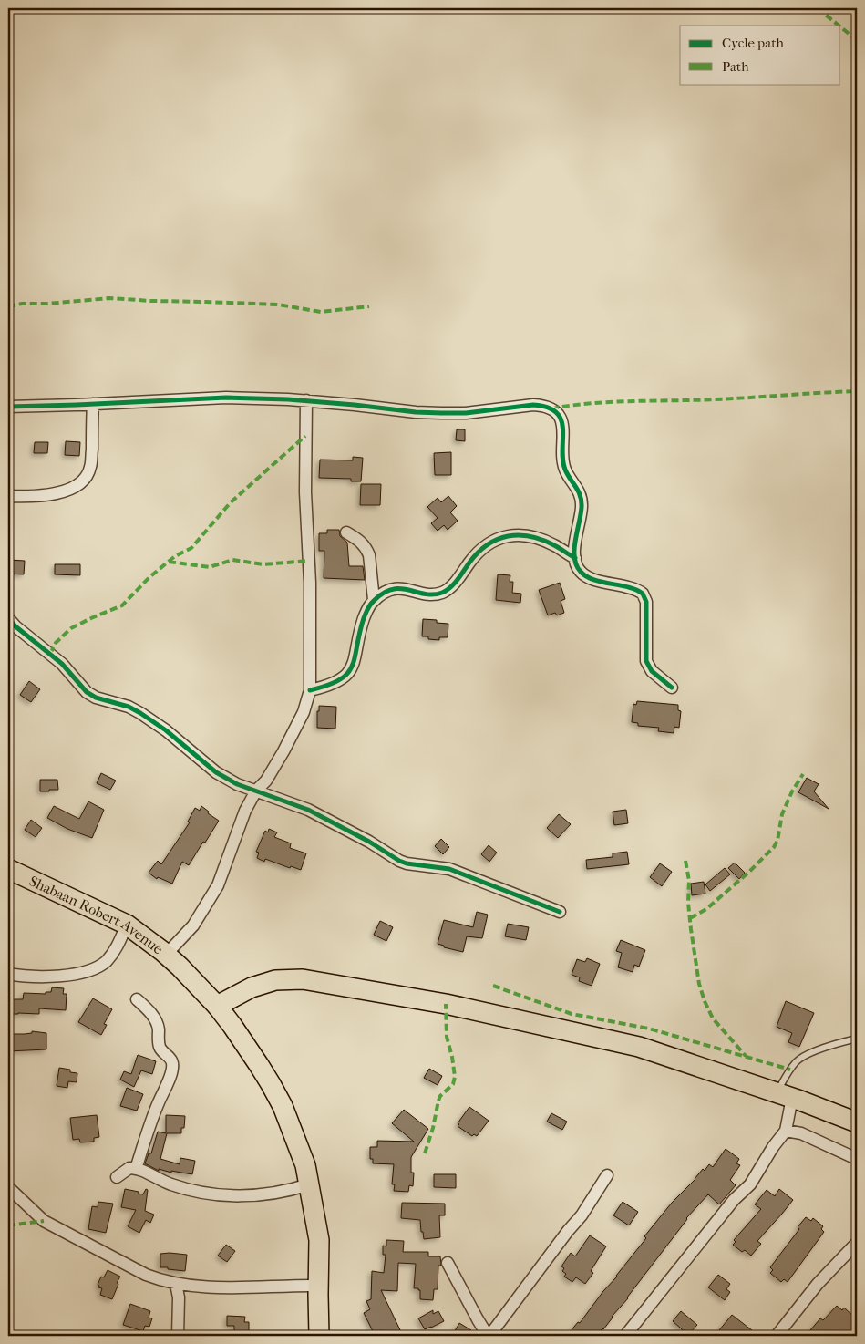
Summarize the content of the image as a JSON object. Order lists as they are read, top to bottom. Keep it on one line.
{"streets":{"main road":["Shabaan Robert Avenue"]},"legend":["Cycle path","Path"]}
